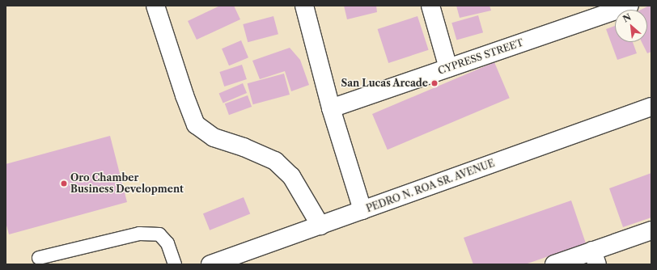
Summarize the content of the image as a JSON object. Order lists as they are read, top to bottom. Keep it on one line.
{"streets":{"street":["CYPRESS STREET","PEDRO N. ROA SR. AVENUE"]},"places":["San Lucas Arcade","Oro Chamber Business Development"],"north":"top left"}
